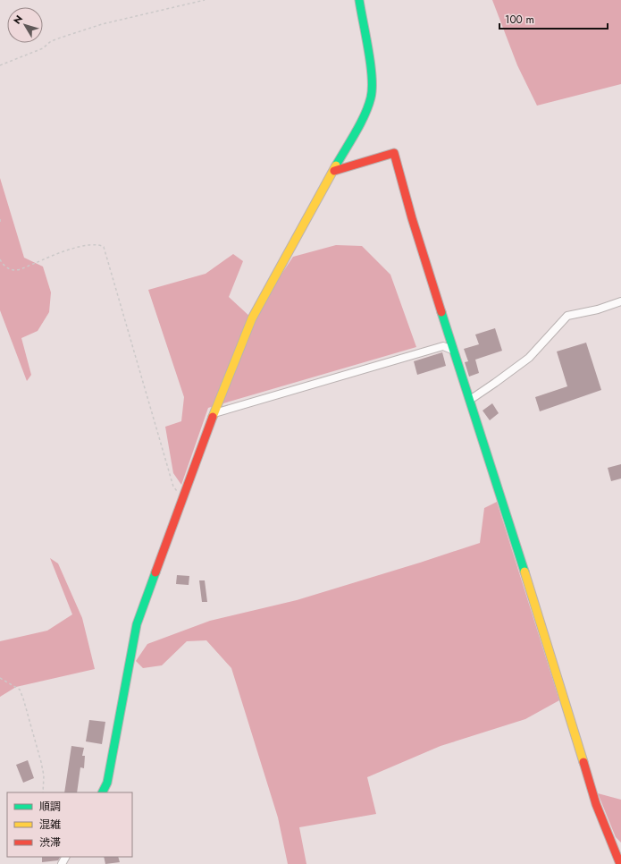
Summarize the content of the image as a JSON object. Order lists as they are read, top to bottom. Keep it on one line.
{"legend":["順調","混雑","渋滞"],"scale_bar":"100 m","north":"top left"}
